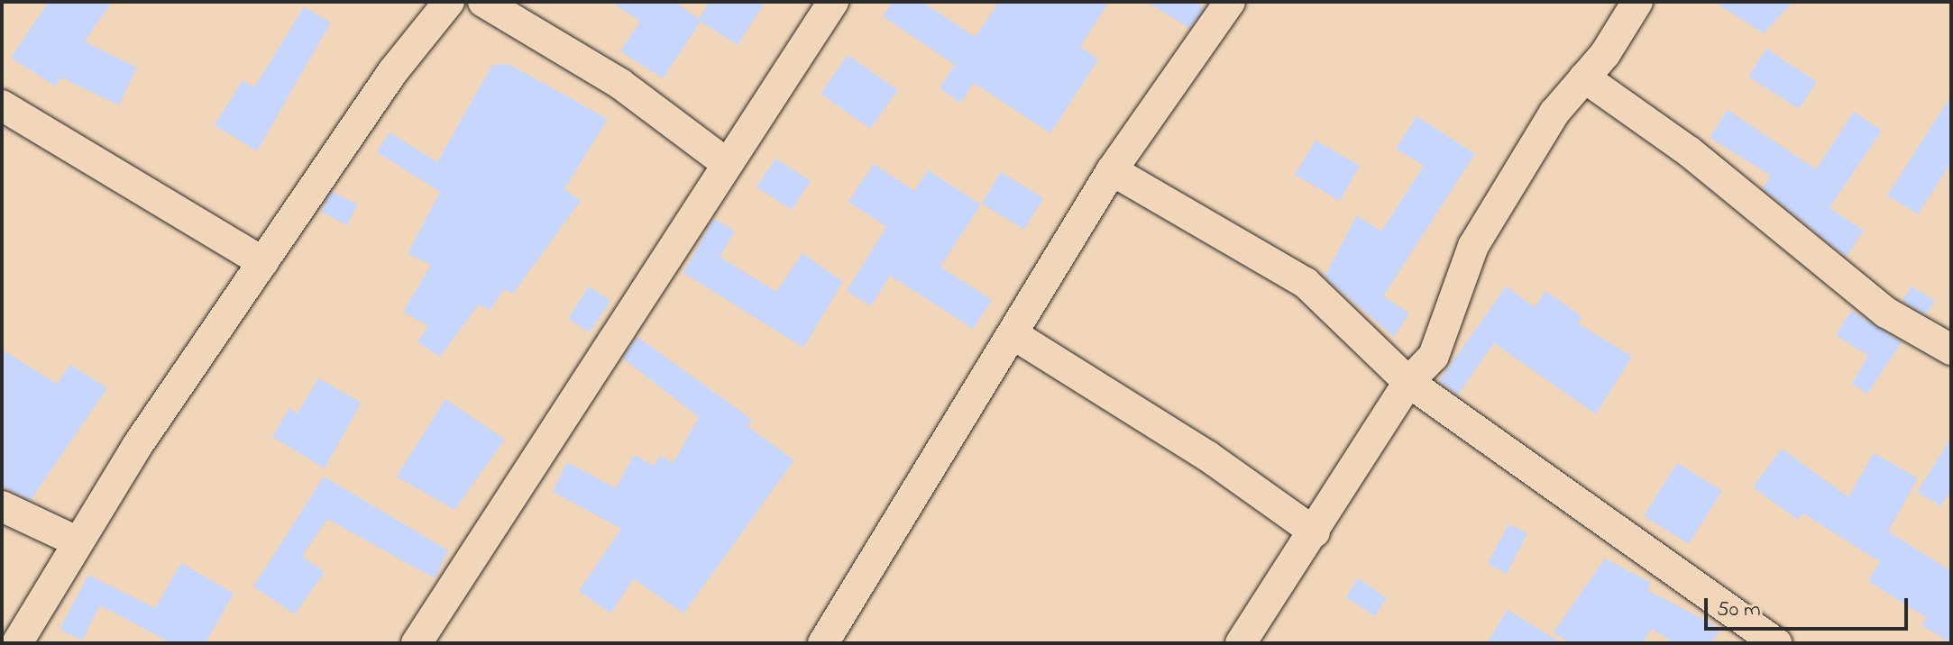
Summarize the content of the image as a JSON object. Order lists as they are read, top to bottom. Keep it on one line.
{"scale_bar":"50 m"}
